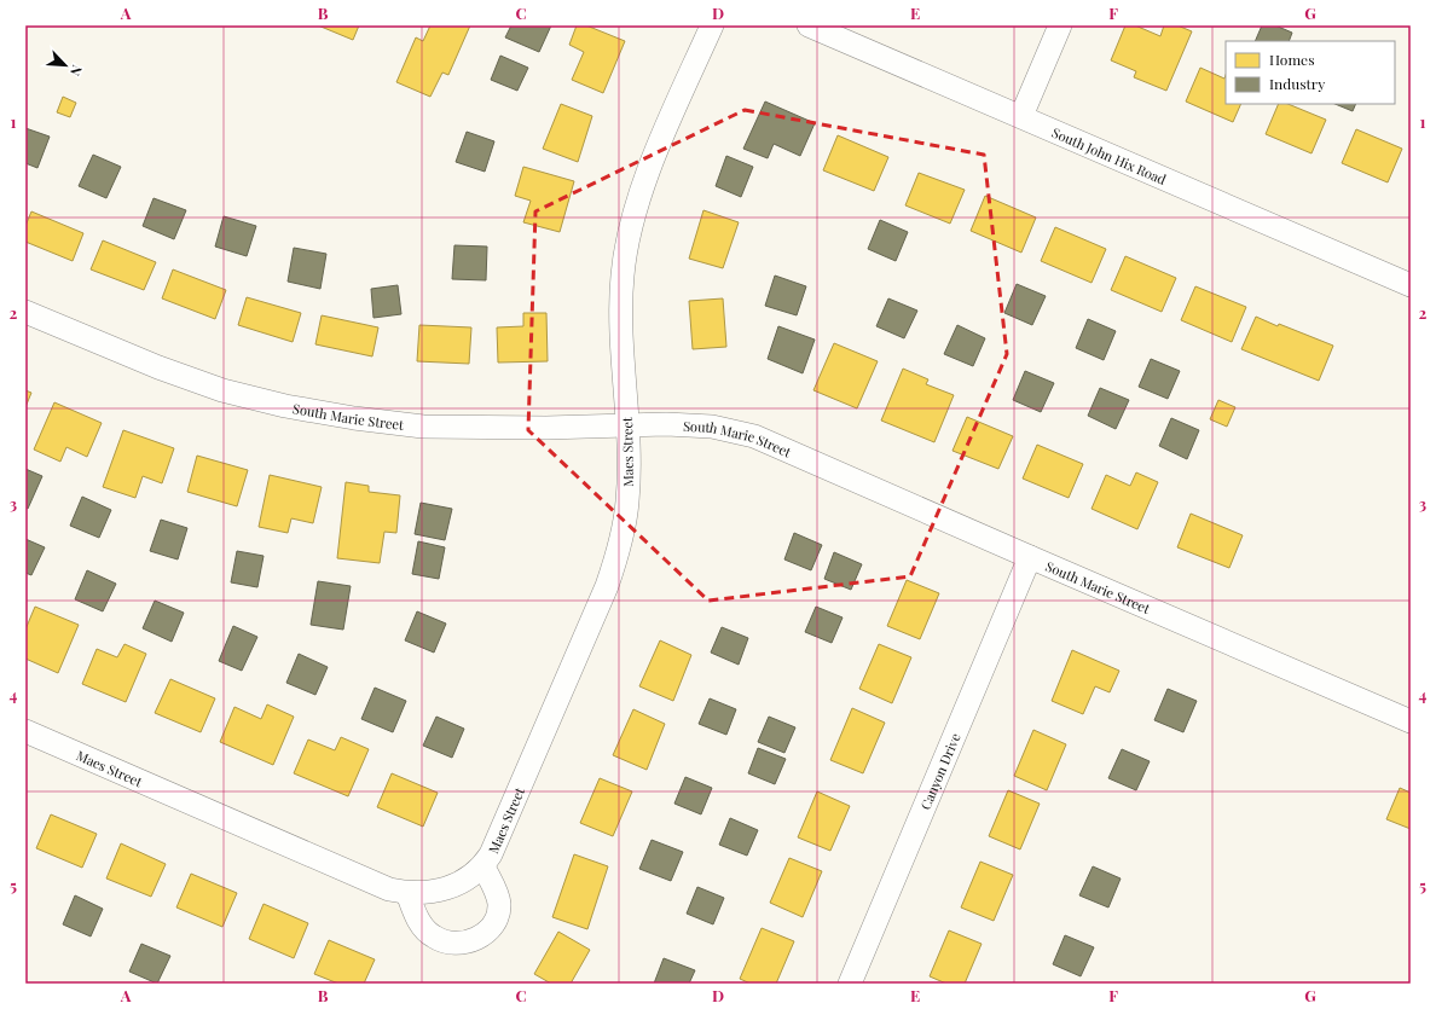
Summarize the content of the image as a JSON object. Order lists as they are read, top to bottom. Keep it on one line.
{"streets":{"street":["South John Hix Road","South Marie Street","Maes Street","Canyon Drive"]},"crossings":[["South Marie Street","Maes Street"],["South Marie Street","Canyon Drive"]],"legend":["Homes","Industry"],"north":"bottom right","grid":{"columns":["A","B","C","D","E","F","G"],"rows":["1","2","3","4","5"]}}
